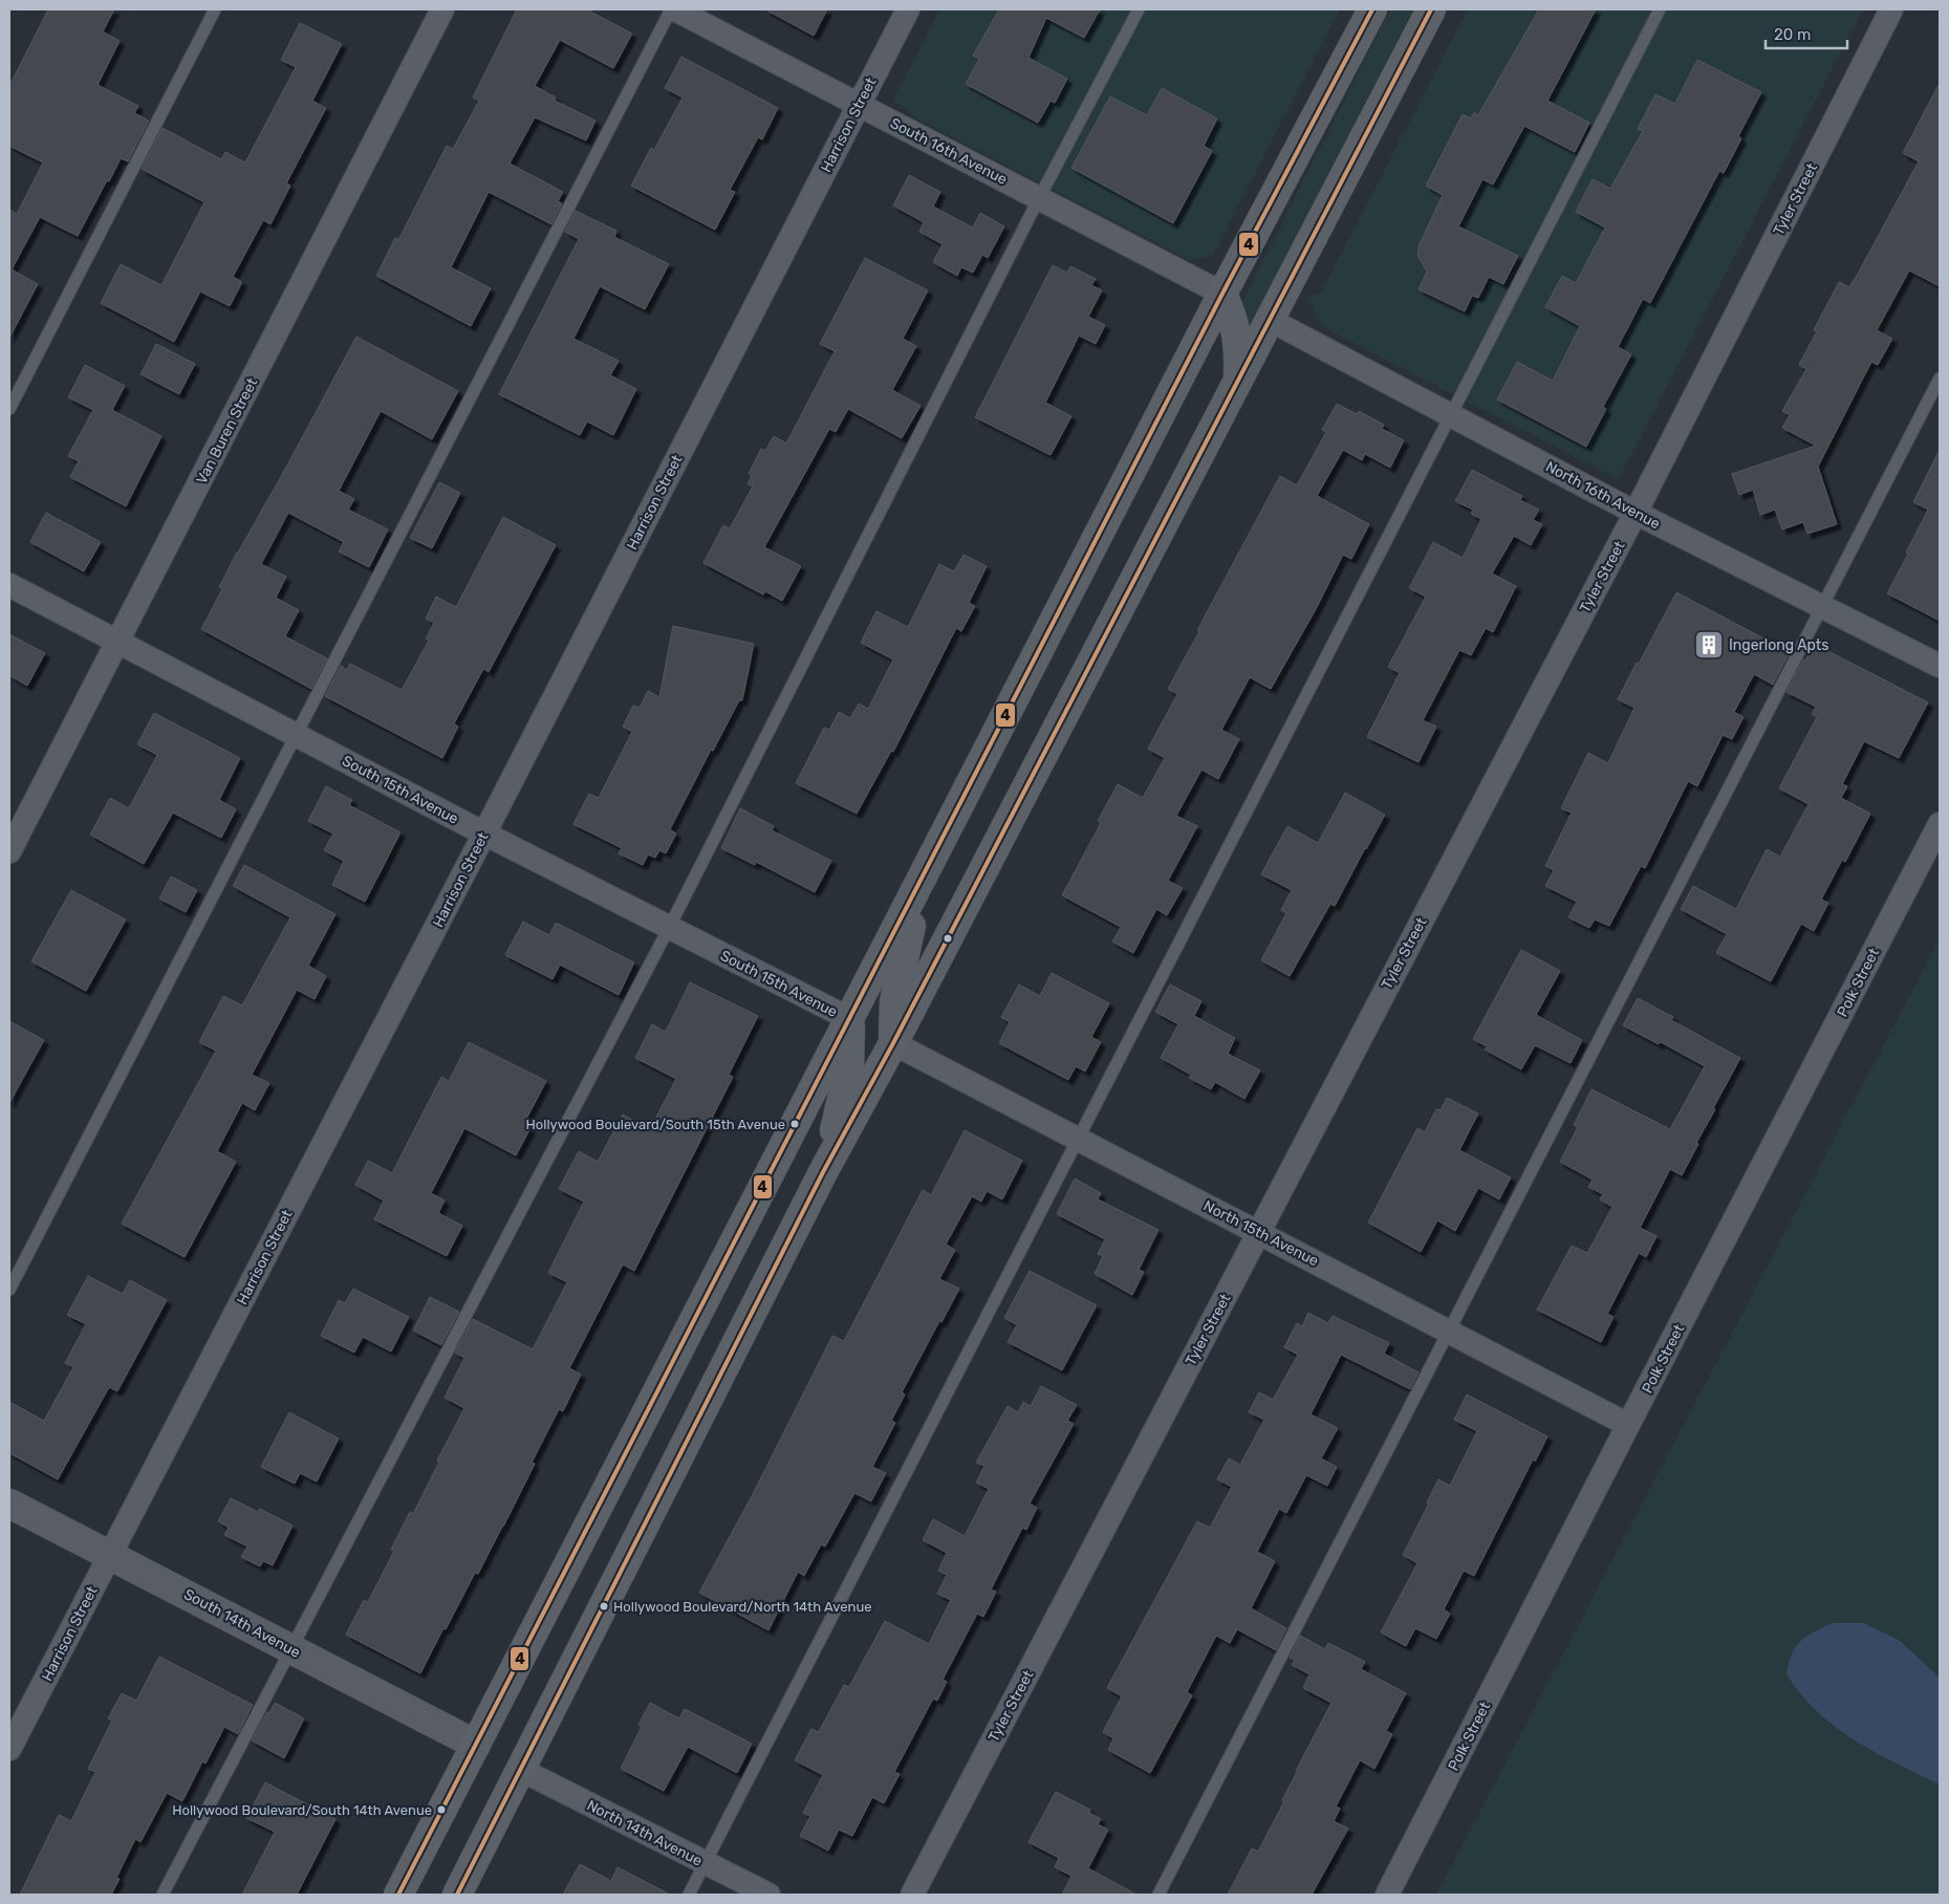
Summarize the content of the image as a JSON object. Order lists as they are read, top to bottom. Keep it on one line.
{"streets":{"street":["Harrison Street","South 16th Avenue","Tyler Street","Van Buren Street","North 16th Avenue","South 15th Avenue","Polk Street","North 15th Avenue","South 14th Avenue","North 14th Avenue"]},"crossings":[["Harrison Street","South 16th Avenue"],["Harrison Street","South 15th Avenue"],["Harrison Street","South 14th Avenue"],["Tyler Street","North 16th Avenue"],["Tyler Street","North 15th Avenue"],["Van Buren Street","South 15th Avenue"],["Polk Street","North 15th Avenue"]],"places":{"building":["Ingerlong Apts"],"other":["Hollywood Boulevard/South 15th Avenue","Hollywood Boulevard/North 14th Avenue","Hollywood Boulevard/South 14th Avenue"]},"lines":["transit line 4"],"scale_bar":"20 m"}
